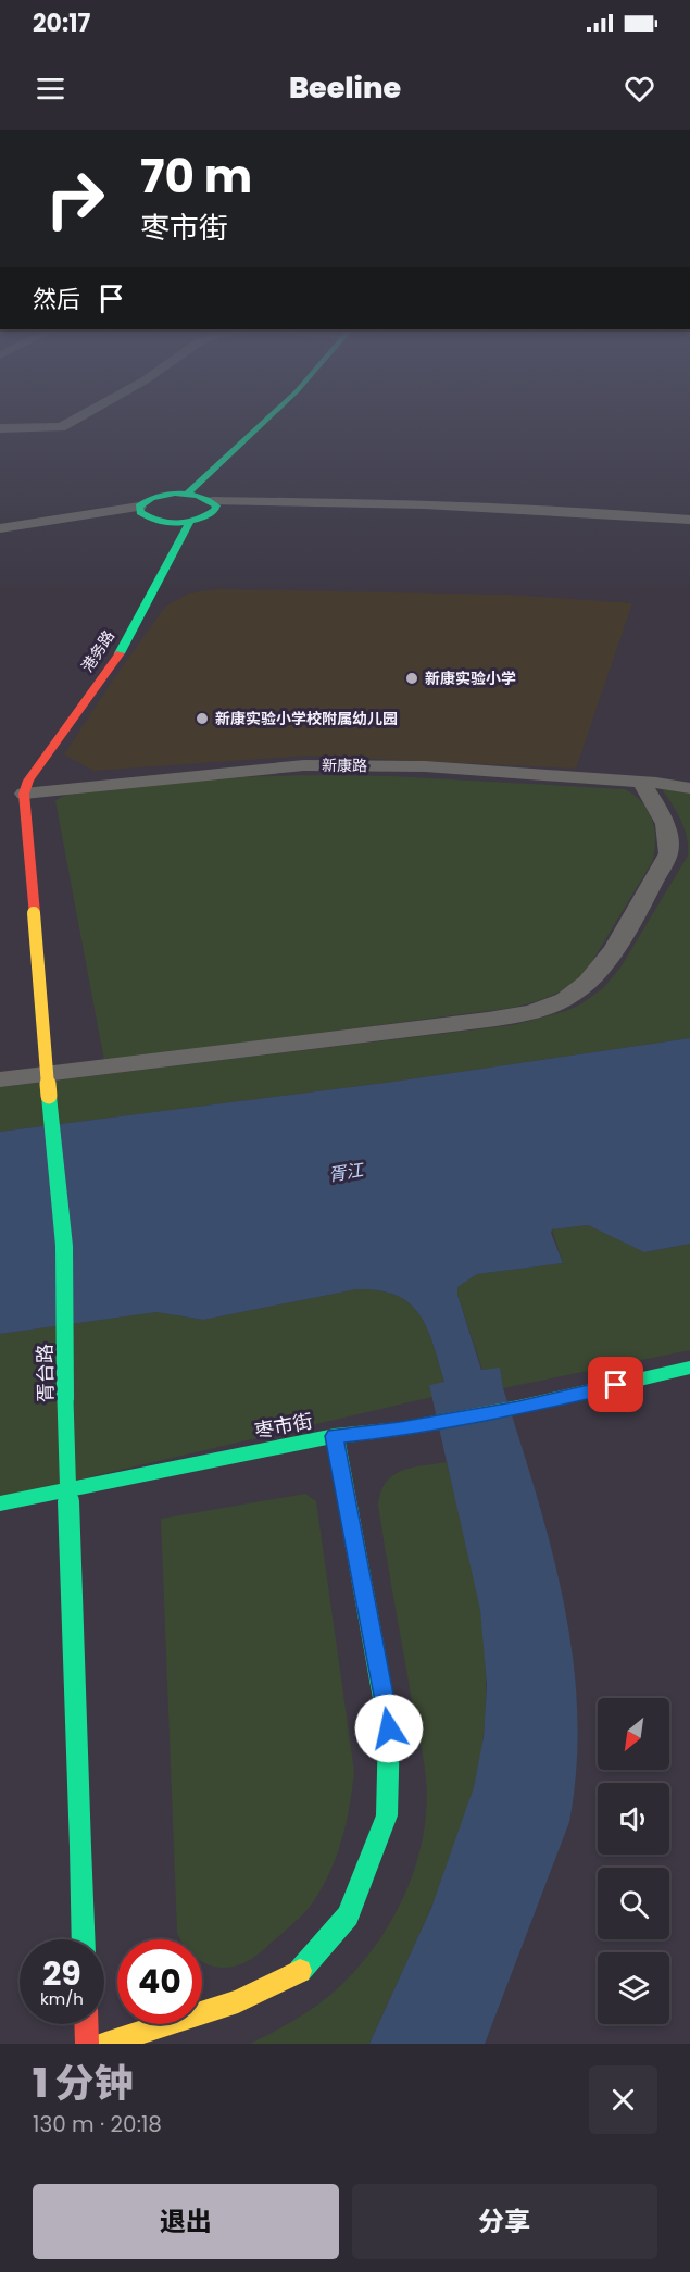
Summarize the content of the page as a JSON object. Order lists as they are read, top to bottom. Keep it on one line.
{"streets":{"street":["港务路","新康路","胥台路","枣市街"]},"crossings":[["港务路","新康路"],["港务路","胥台路"],["新康路","胥台路"]],"water":["胥江"],"places":["新康实验小学","新康实验小学校附属幼儿园"],"north":"bottom left","page":{"status":"20:17","header":"Beeline","turn":["70 m","枣市街"],"then":"然后","speed":"29 km/h","limit":"40","heading":["1 分钟","130 m · 20:18"],"buttons":["退出","分享"]}}
